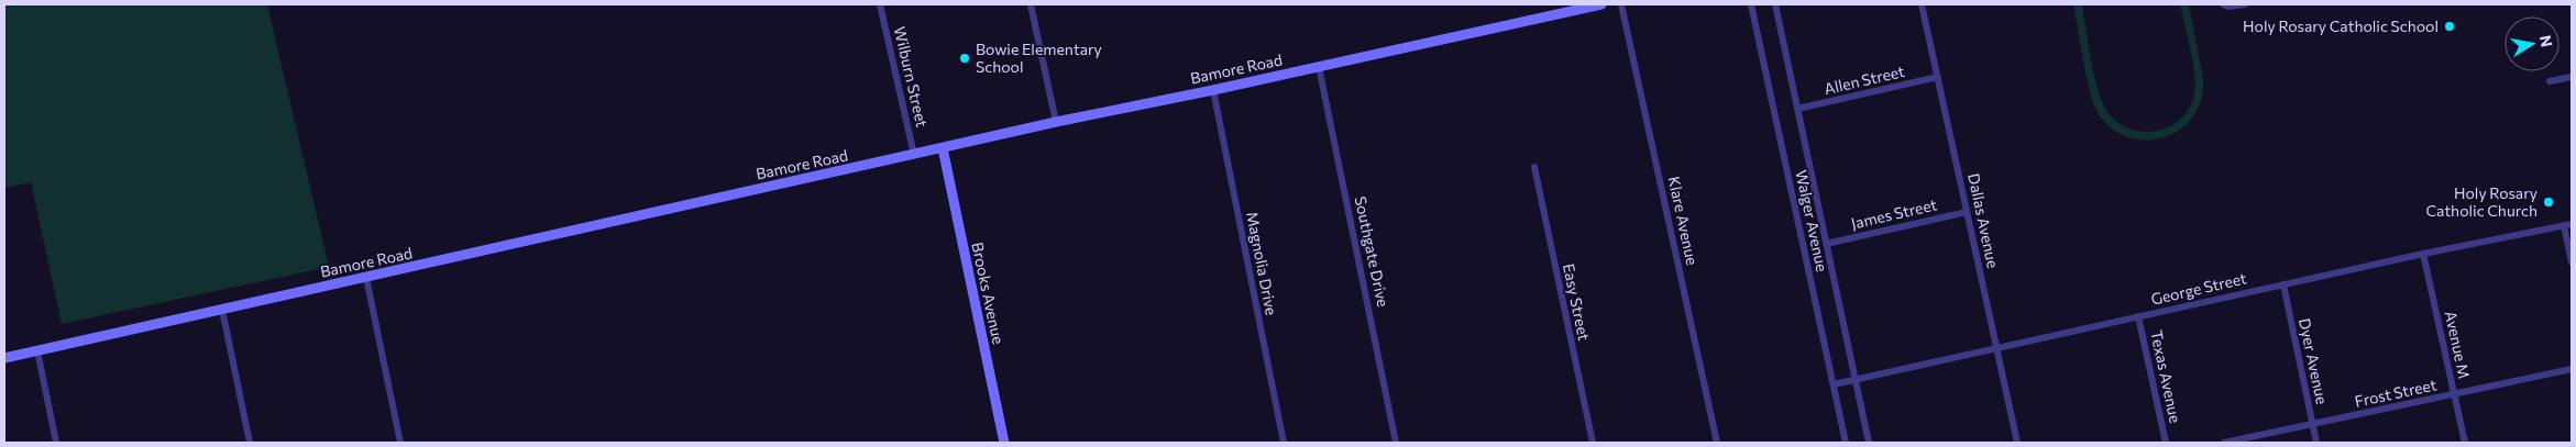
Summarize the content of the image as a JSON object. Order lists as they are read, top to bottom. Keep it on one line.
{"streets":{"street":["Bamore Road","Wilburn Street","Allen Street","James Street","Klare Avenue","Walger Avenue","Dallas Avenue","Southgate Drive","Magnolia Drive","George Street","Brooks Avenue","Easy Street","Avenue M","Dyer Avenue","Texas Avenue","Frost Street"]},"crossings":[["Bamore Road","Wilburn Street"],["Bamore Road","Southgate Drive"],["Bamore Road","Magnolia Drive"],["Bamore Road","Brooks Avenue"],["Allen Street","Walger Avenue"],["Allen Street","Dallas Avenue"],["James Street","Walger Avenue"],["James Street","Dallas Avenue"],["Walger Avenue","George Street"],["Dallas Avenue","George Street"],["George Street","Avenue M"],["George Street","Dyer Avenue"],["George Street","Texas Avenue"],["Avenue M","Frost Street"],["Dyer Avenue","Frost Street"]],"places":["Holy Rosary Catholic School","Bowie Elementary School","Holy Rosary Catholic Church"],"north":"right"}
